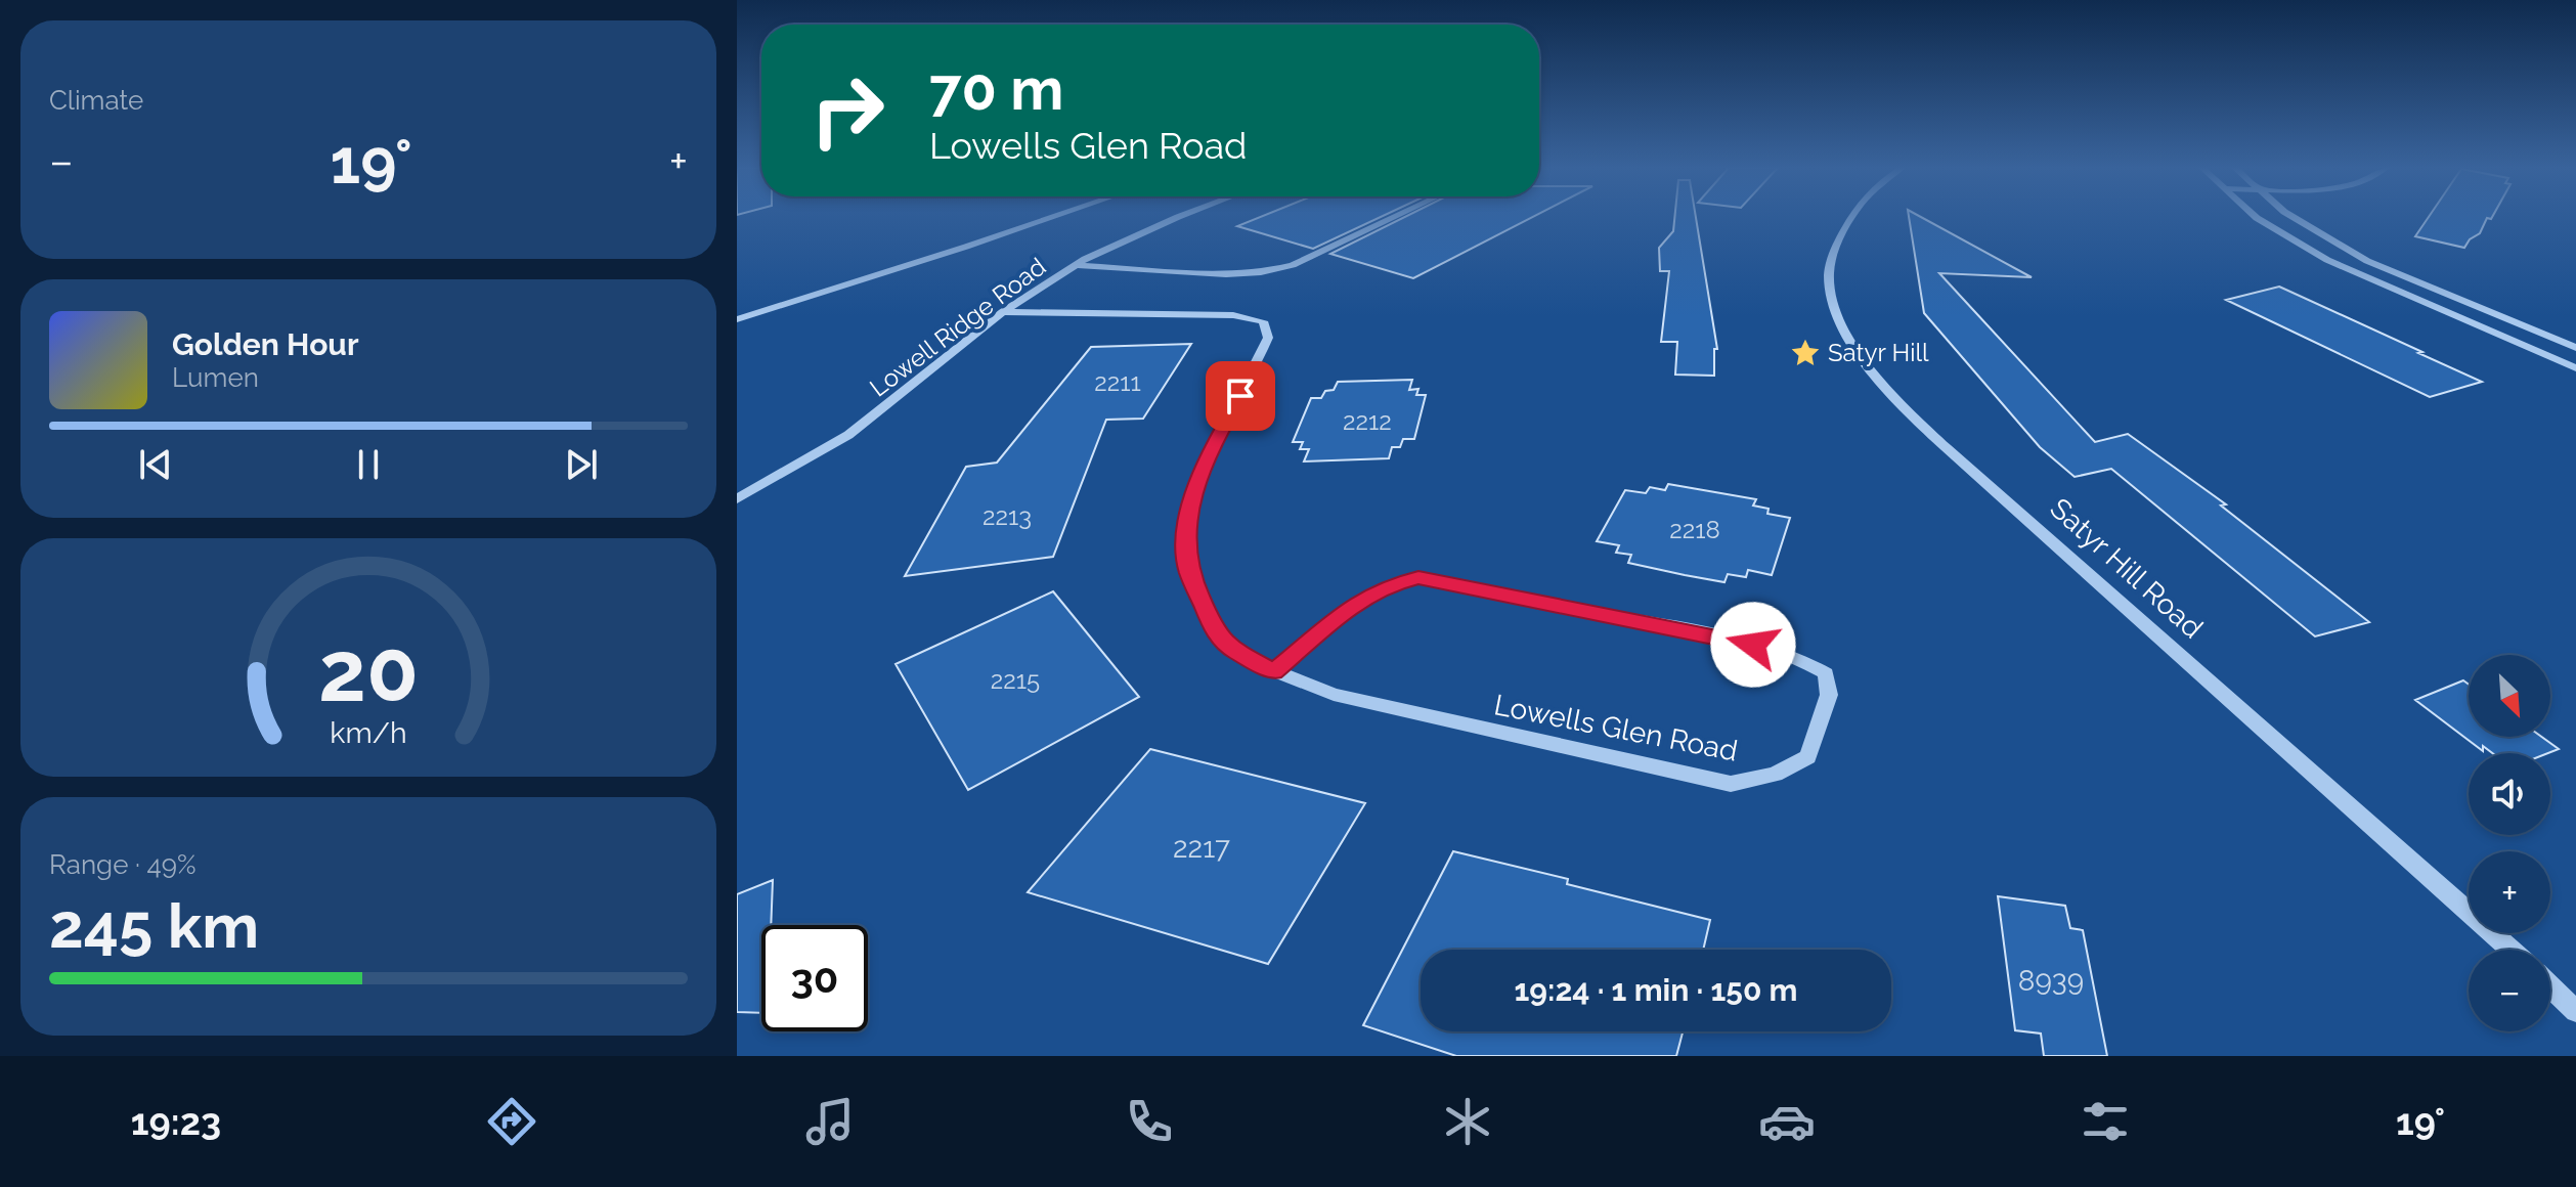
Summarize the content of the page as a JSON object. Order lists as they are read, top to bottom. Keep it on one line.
{"streets":{"street":["Lowell Ridge Road","Satyr Hill Road","Lowells Glen Road"]},"crossings":[["Lowell Ridge Road","Lowells Glen Road"]],"places":{"place":["Satyr Hill"]},"house_numbers":["2211","2212","2213","2218","2215","2217","8939"],"north":"bottom right","page":{"tile":["Climate",["Range · 49%","245 km"]],"turn":["70 m","Lowells Glen Road"],"heat":["−","19°","+"],"song":["Golden Hour","Lumen"],"map_buttons":["+","−"],"limit":"30","trip":"19:24 · 1 min · 150 m","tabs":["19:23","19°"],"gauge":["20","km/h"]}}
